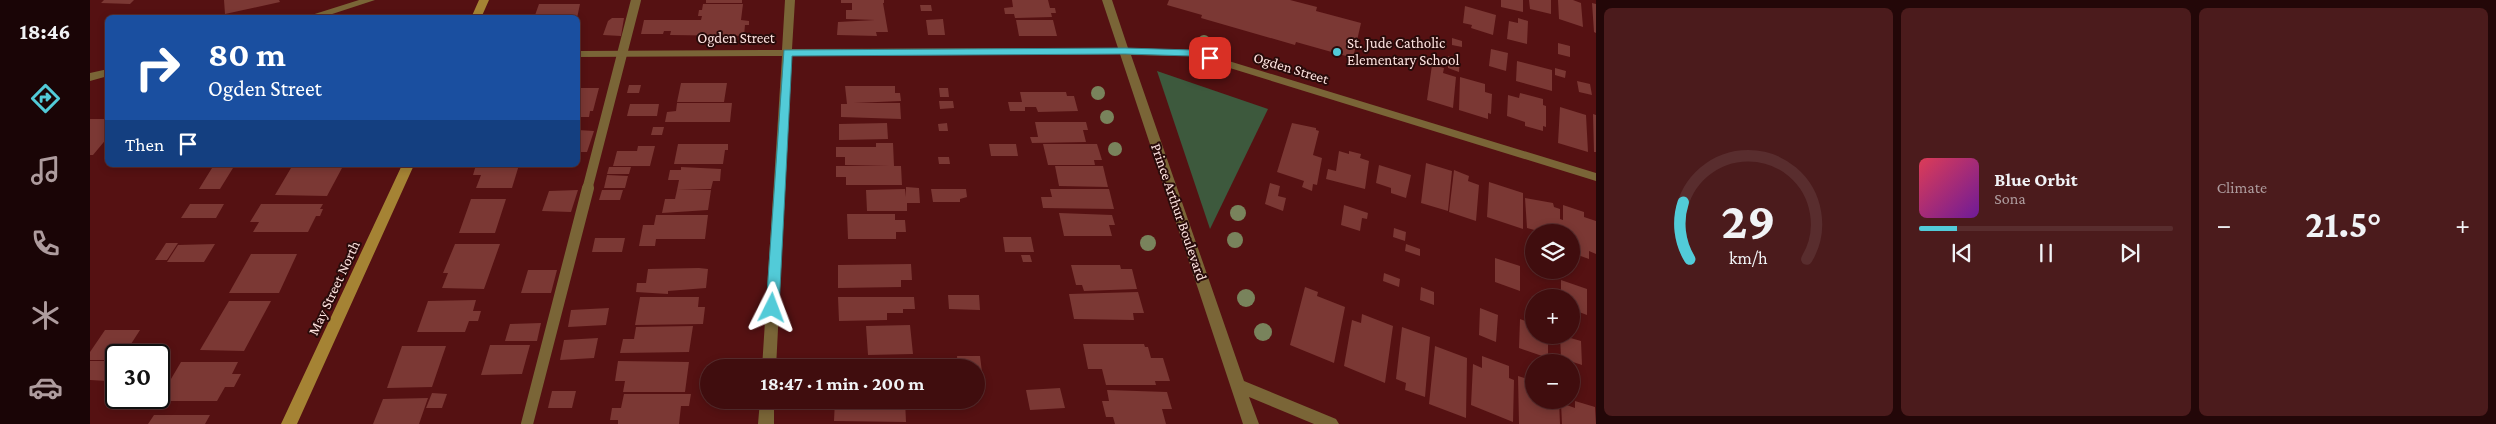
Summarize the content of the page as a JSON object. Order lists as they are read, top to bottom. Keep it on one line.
{"streets":{"main road":["May Street North"],"street":["Ogden Street","Prince Arthur Boulevard"]},"crossings":[["Ogden Street","Prince Arthur Boulevard"]],"places":["St. Jude Catholic Elementary School"],"page":{"tabs":"18:46","tile":"Climate","turn":["80 m","Ogden Street"],"then":"Then","song":["Blue Orbit","Sona"],"heat":["−","21.5°","+"],"map_buttons":["+","−"],"limit":"30","trip":"18:47 · 1 min · 200 m","gauge":["29","km/h"]}}
